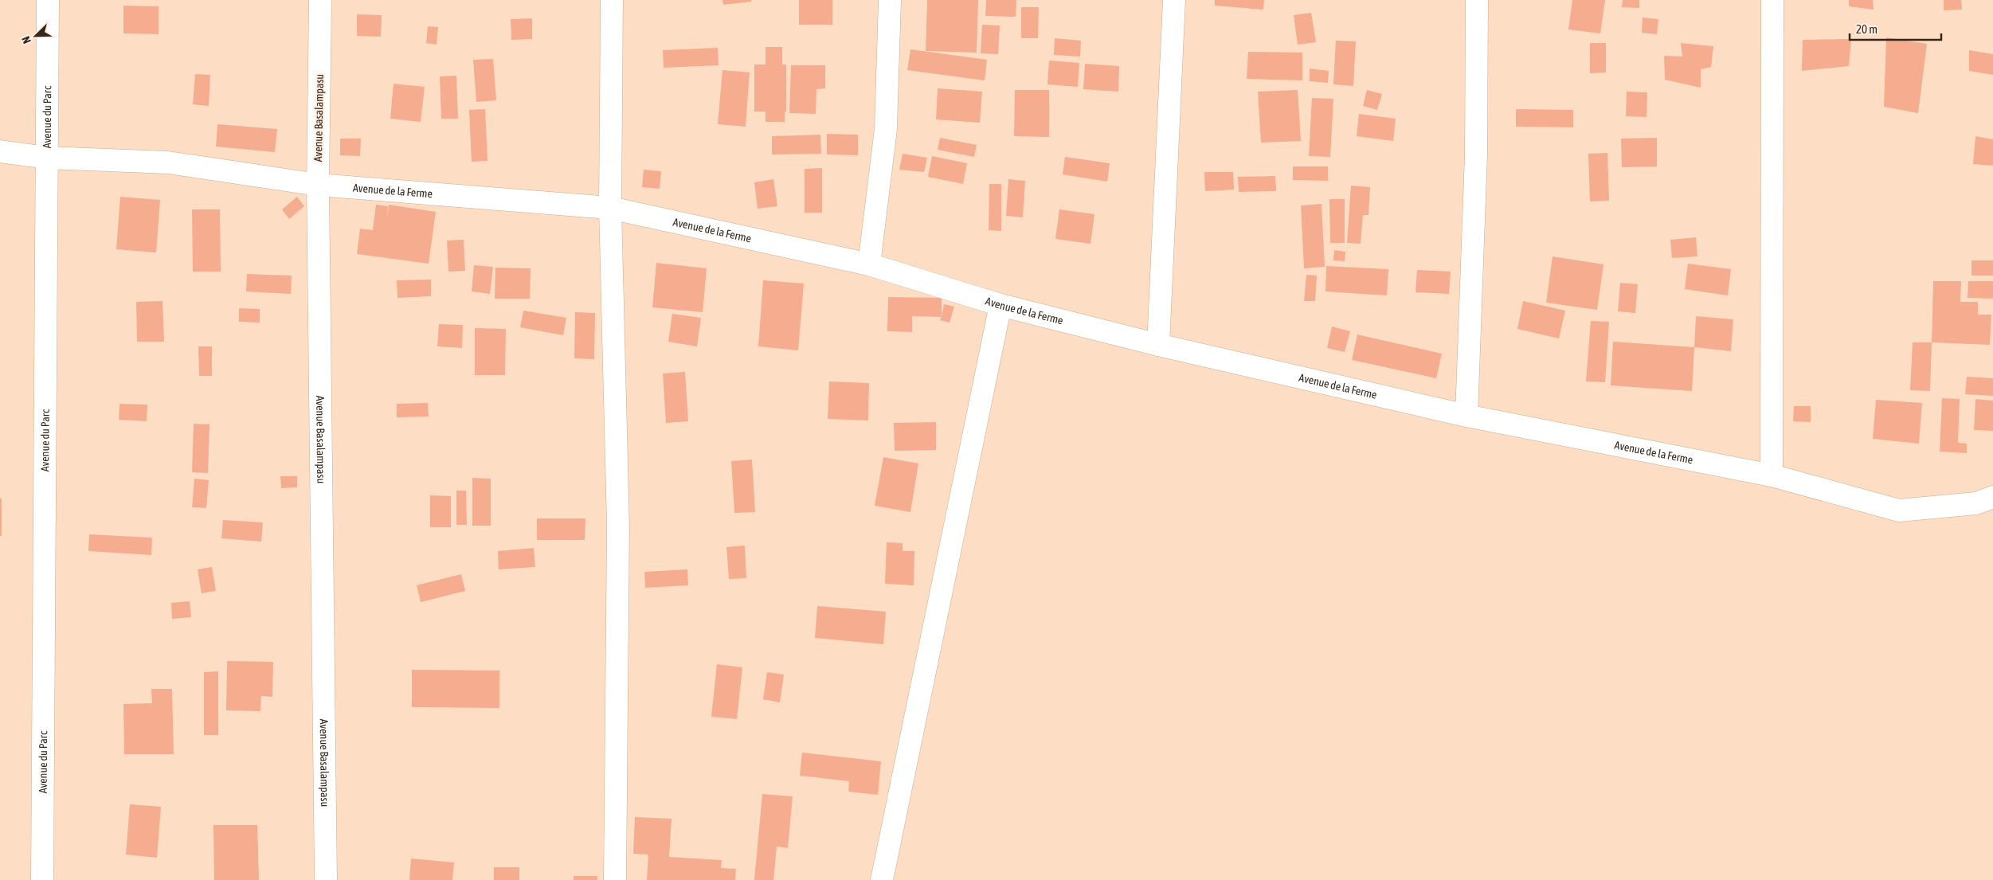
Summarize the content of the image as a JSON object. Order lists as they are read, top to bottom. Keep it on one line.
{"streets":{"street":["Avenue du Parc","Avenue Basalampasu","Avenue de la Ferme"]},"crossings":[["Avenue du Parc","Avenue de la Ferme"],["Avenue Basalampasu","Avenue de la Ferme"]],"scale_bar":"20 m","north":"bottom left"}
